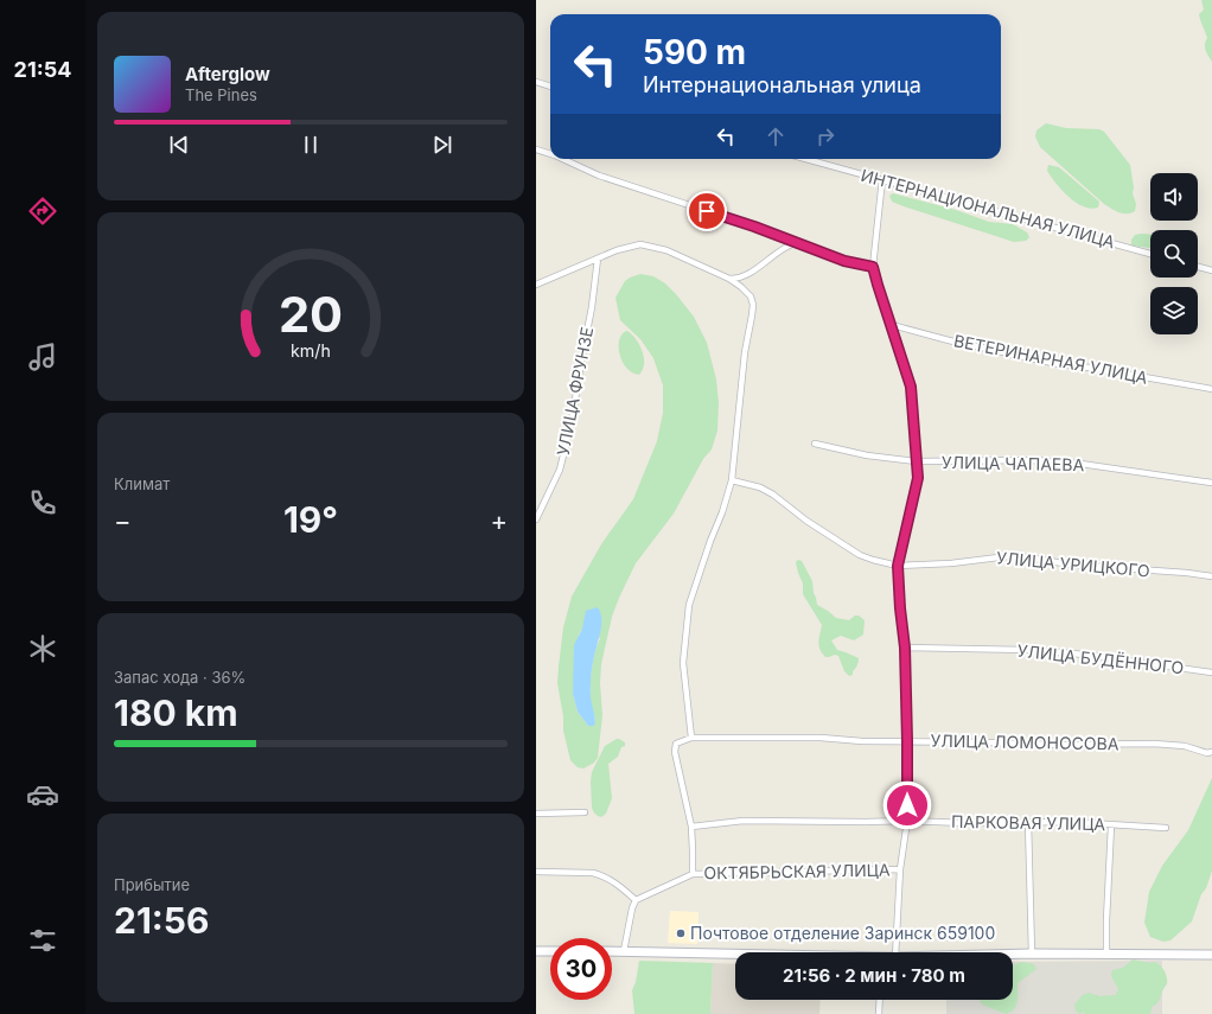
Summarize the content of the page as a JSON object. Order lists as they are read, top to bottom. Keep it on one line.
{"streets":{"street":["ИНТЕРНАЦИОНАЛЬНАЯ УЛИЦА","ВЕТЕРИНАРНАЯ УЛИЦА","УЛИЦА ФРУНЗЕ","УЛИЦА ЧАПАЕВА","УЛИЦА УРИЦКОГО","УЛИЦА БУДЁННОГО","УЛИЦА ЛОМОНОСОВА","ПАРКОВАЯ УЛИЦА","ОКТЯБРЬСКАЯ УЛИЦА"]},"places":["Почтовое отделение Заринск 659100"],"page":{"tabs":"21:54","turn":["590 m","Интернациональная улица"],"song":["Afterglow","The Pines"],"tile":["Климат",["Запас хода · 36%","180 km"],["Прибытие","21:56"]],"heat":["−","19°","+"],"limit":"30","trip":"21:56 · 2 мин · 780 m","gauge":["20","km/h"]}}
